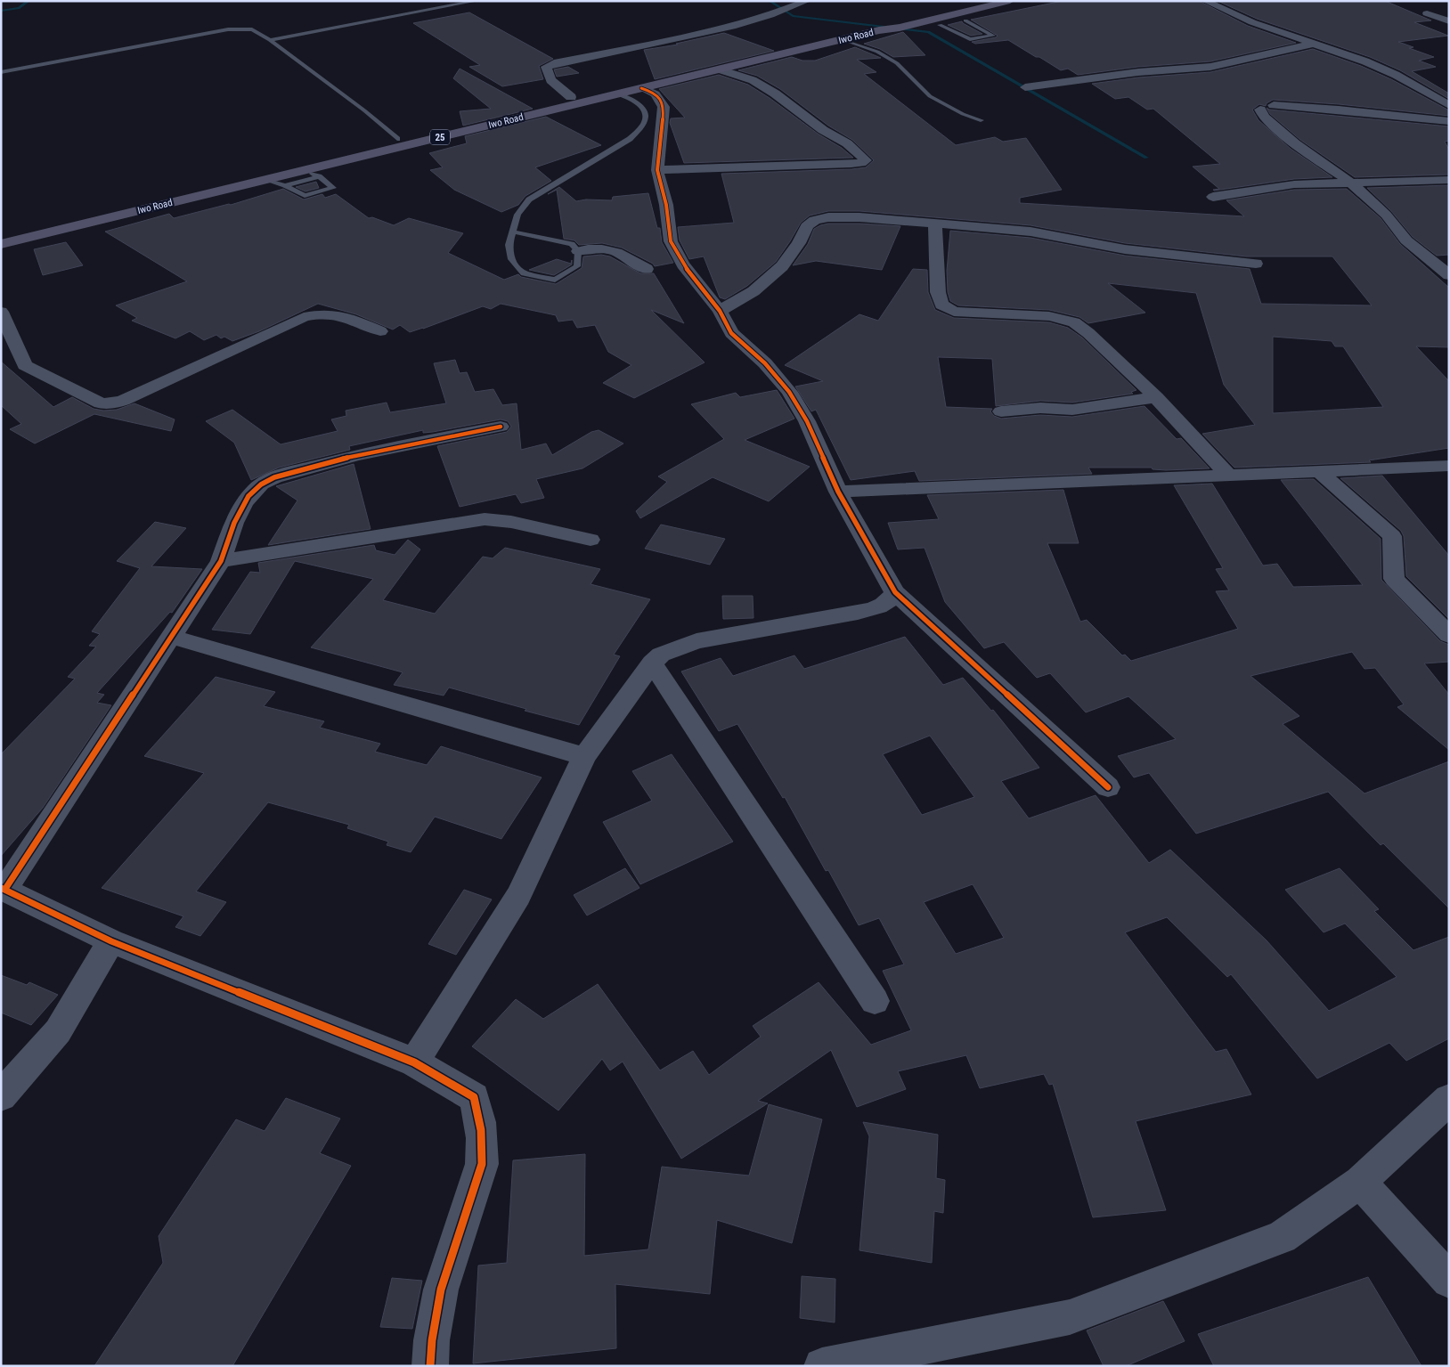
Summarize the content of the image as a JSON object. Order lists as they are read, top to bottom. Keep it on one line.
{"streets":{"main road":["Iwo Road","25"]}}
